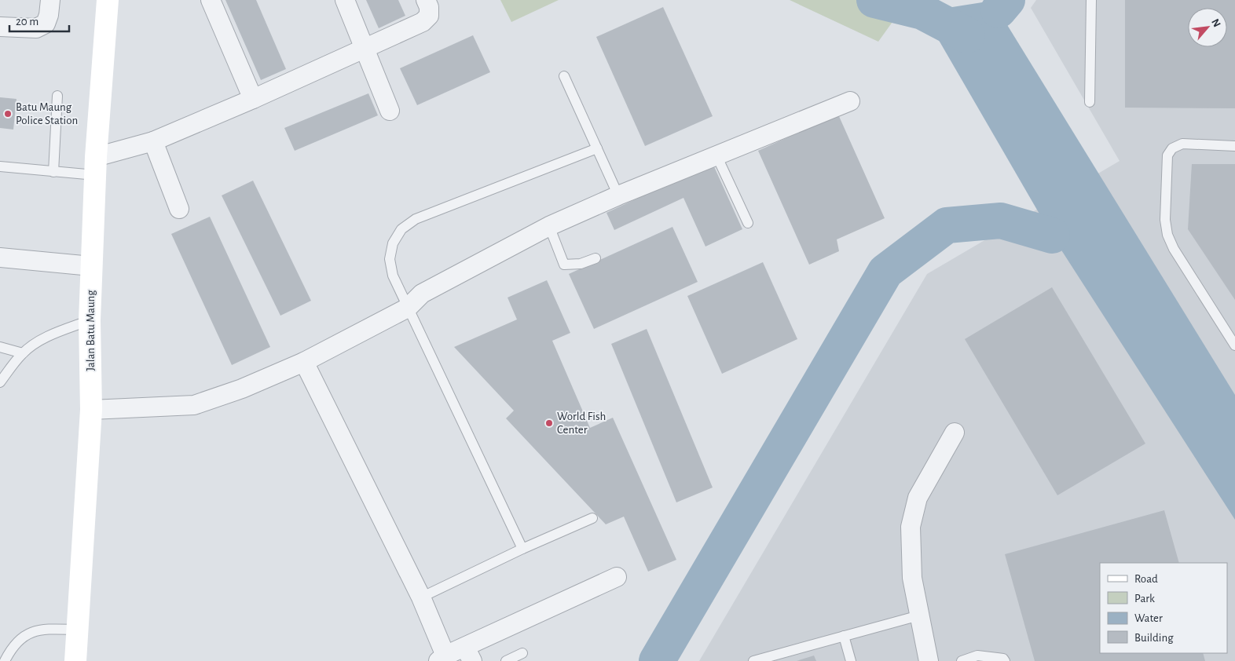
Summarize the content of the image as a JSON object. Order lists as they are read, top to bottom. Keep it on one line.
{"streets":{"street":["Jalan Batu Maung"]},"places":["Batu Maung Police Station","World Fish Center"],"legend":["Road","Park","Water","Building"],"scale_bar":"20 m","north":"top right"}
